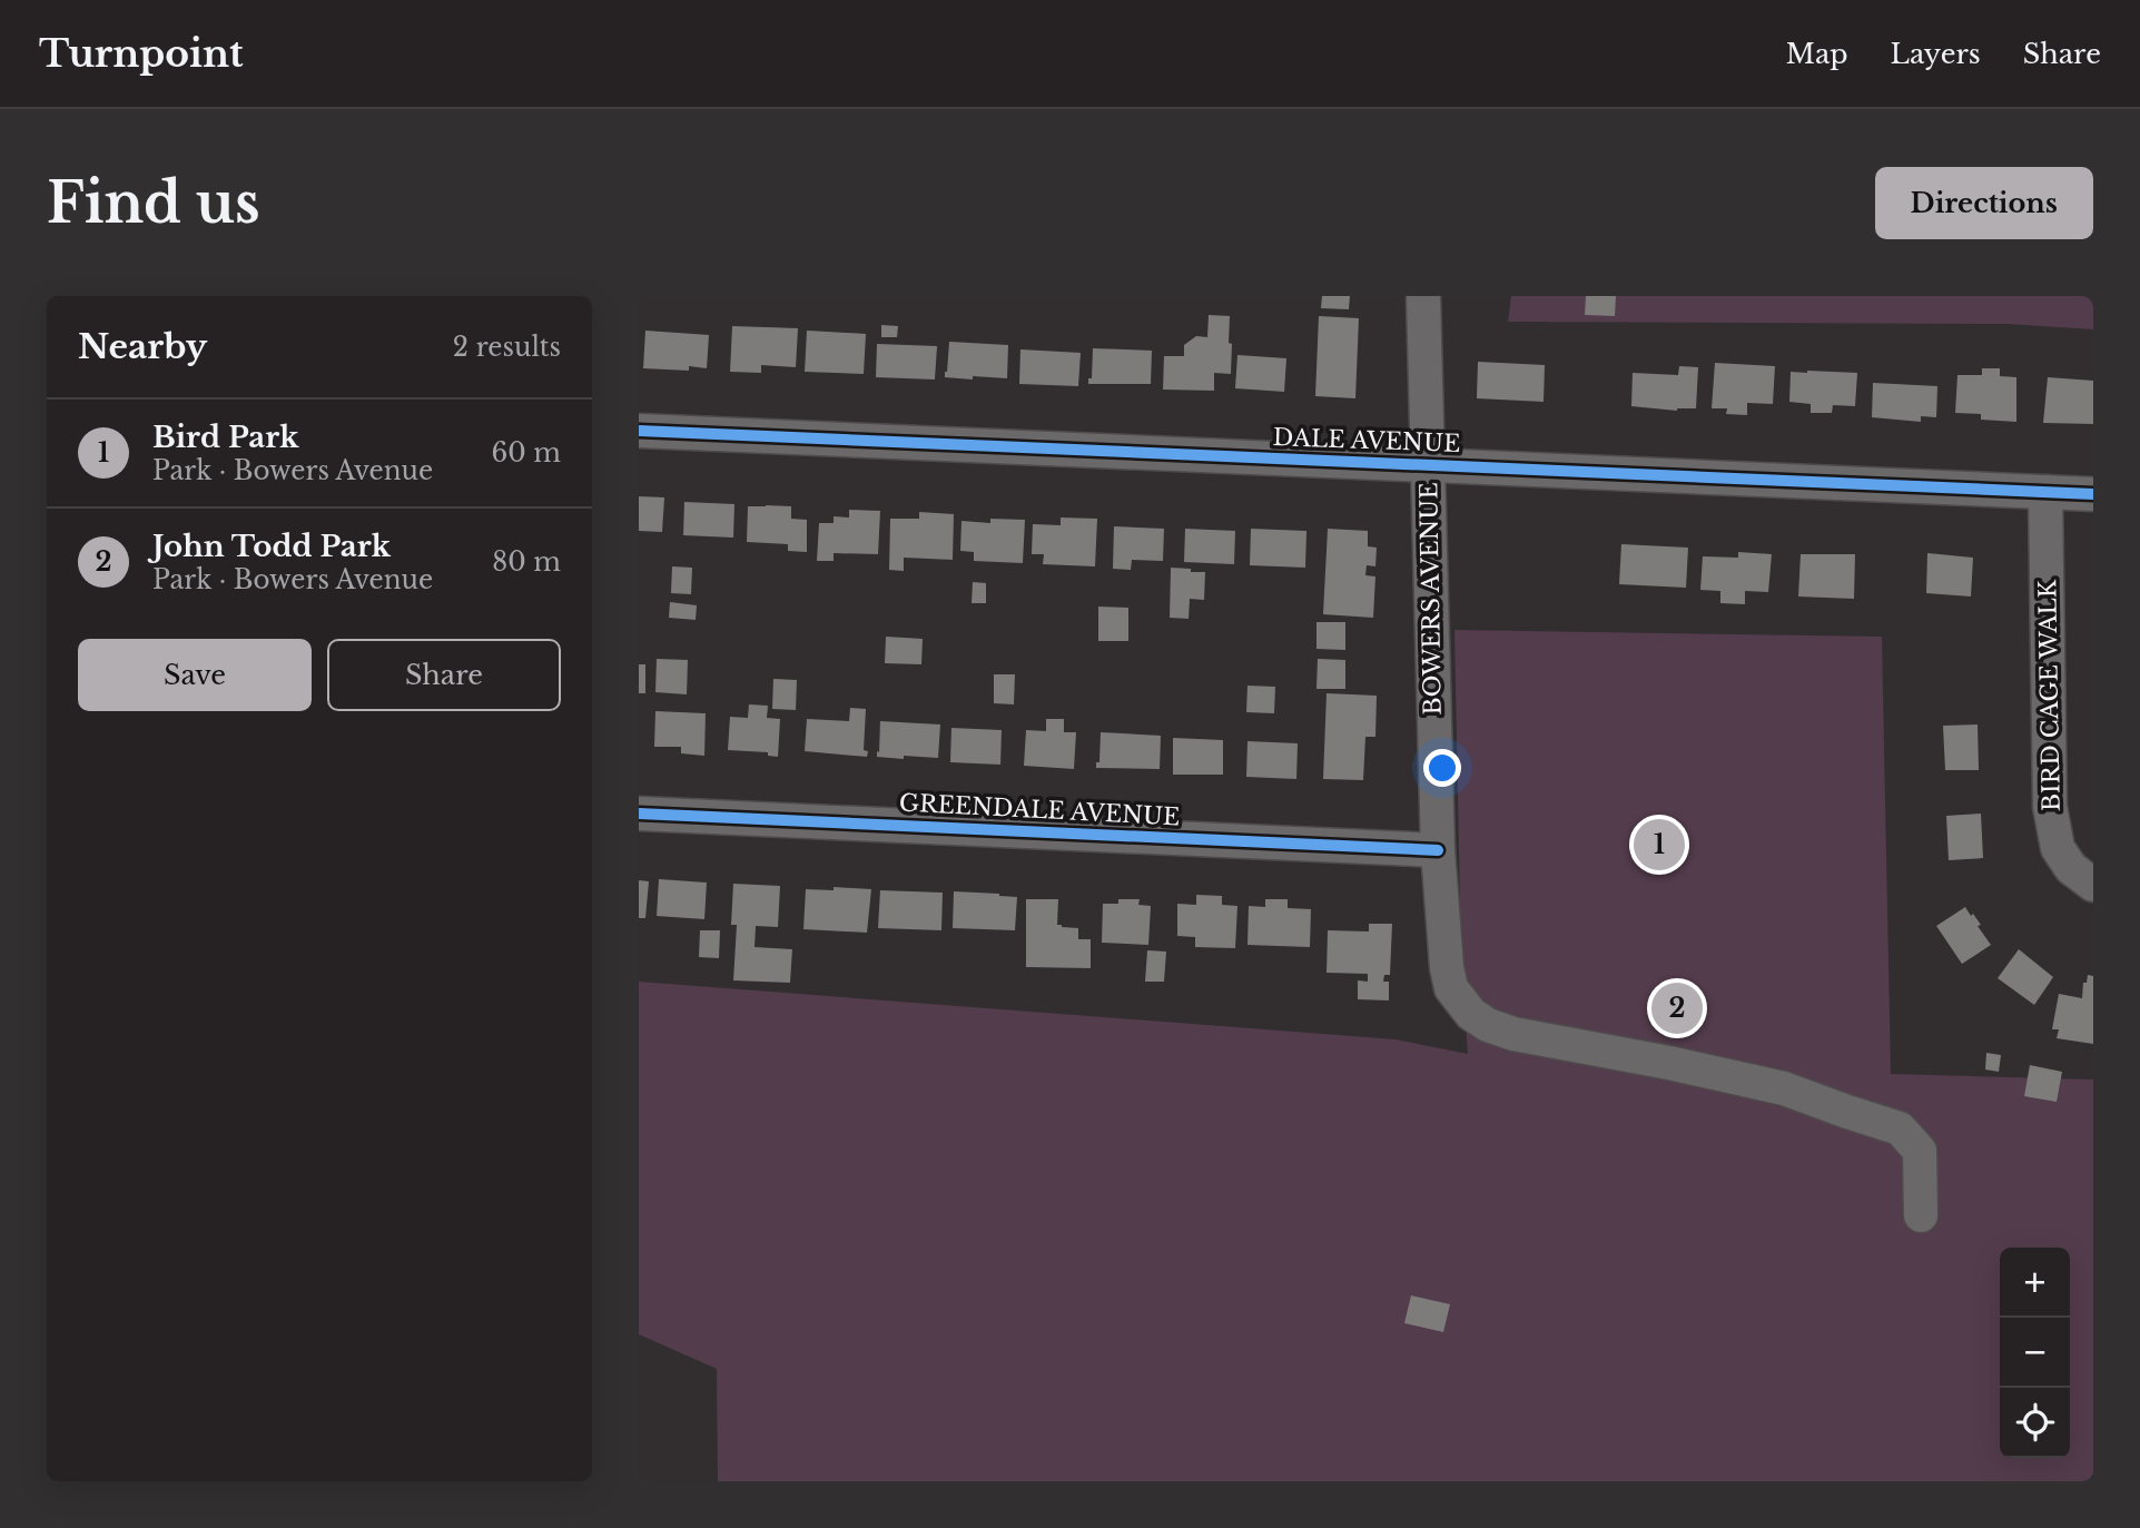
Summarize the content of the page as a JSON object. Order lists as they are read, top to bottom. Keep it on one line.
{"streets":{"street":["DALE AVENUE","BOWERS AVENUE","BIRD CAGE WALK","GREENDALE AVENUE"]},"crossings":[["DALE AVENUE","BOWERS AVENUE"],["DALE AVENUE","BIRD CAGE WALK"],["BOWERS AVENUE","GREENDALE AVENUE"]],"page":{"header":"Turnpoint","nav":["Map","Layers","Share"],"buttons":["Directions",["Save","Share"]],"title":"Find us","heading":["Nearby","2 results"],"list":[{"mark":"1","name":"Bird Park","note":"Park · Bowers Avenue","value":"60 m"},{"mark":"2","name":"John Todd Park","note":"Park · Bowers Avenue","value":"80 m"}],"pins":["1","2"],"map_buttons":["+","−"]}}
